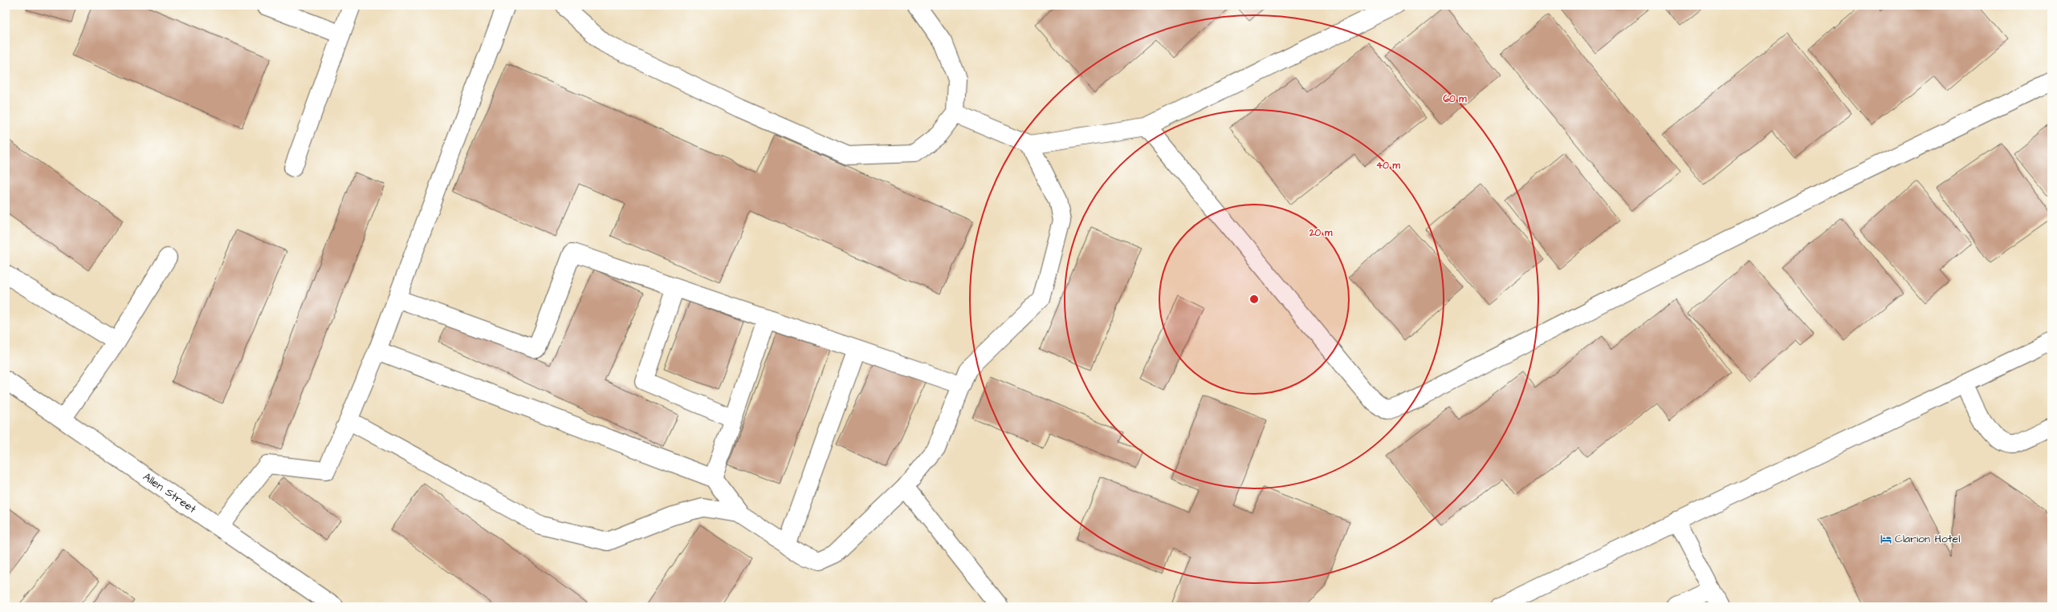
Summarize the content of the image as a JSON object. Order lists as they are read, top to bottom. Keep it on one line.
{"streets":{"street":["Allen Street"]},"places":{"hotel":["Clarion Hotel"]},"rings":["60 m","40 m","20 m"]}
